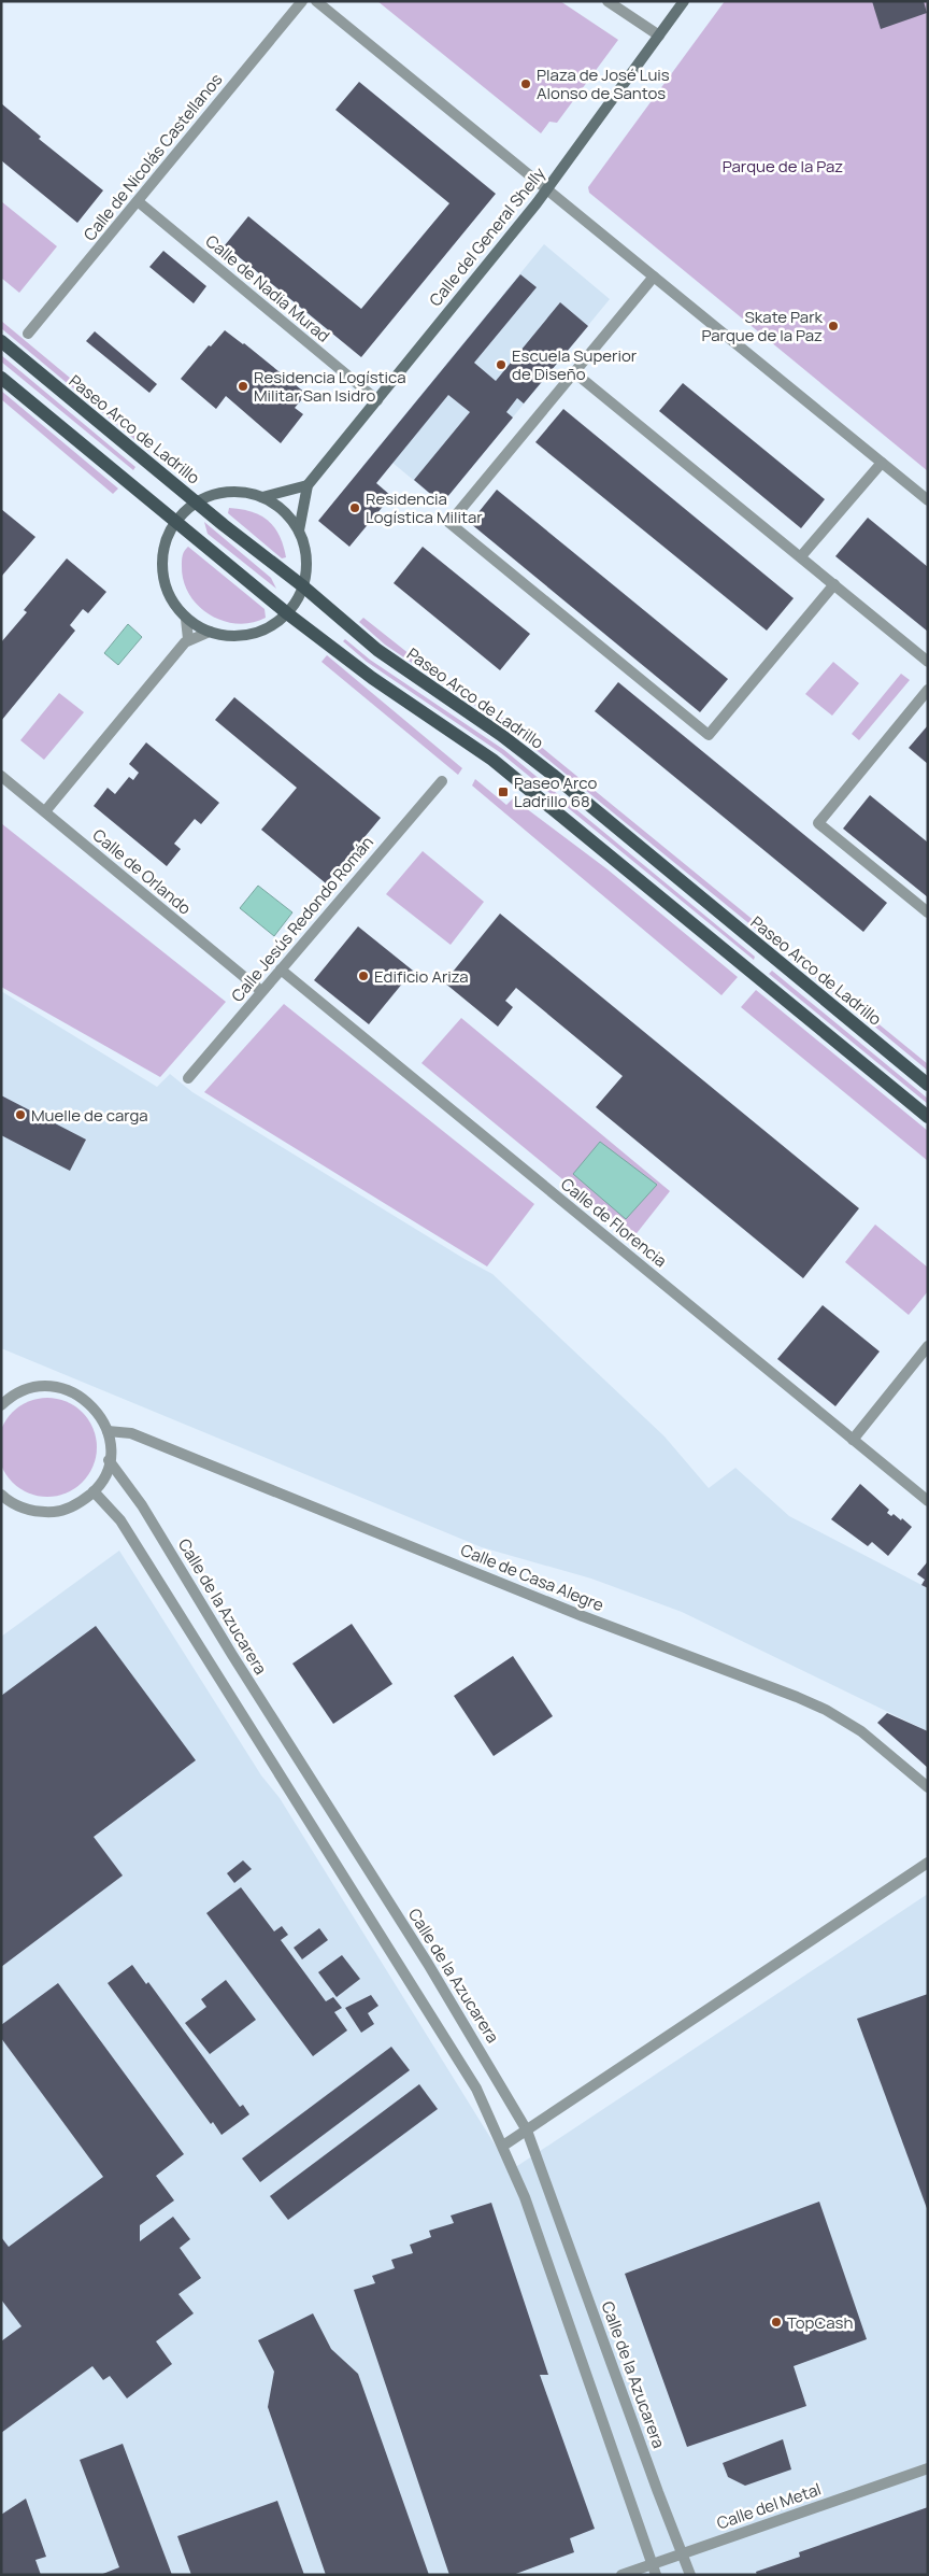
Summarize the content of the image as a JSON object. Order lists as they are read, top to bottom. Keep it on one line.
{"streets":{"main road":["Paseo Arco de Ladrillo"],"street":["Calle de Nicolás Castellanos","Calle del General Shelly","Calle de Nadia Murad","Calle de Orlando","Calle Jesús Redondo Román","Calle de Florencia","Calle de Casa Alegre","Calle de la Azucarera","Calle del Metal"]},"crossings":[["Calle de Nicolás Castellanos","Calle de Nadia Murad"],["Calle del General Shelly","Calle de Nadia Murad"],["Calle de Orlando","Calle Jesús Redondo Román"],["Calle Jesús Redondo Román","Calle de Florencia"],["Calle de la Azucarera","Calle del Metal"]],"parks":["Parque de la Paz"],"places":{"other":["Plaza de José Luis Alonso de Santos","Skate Park Parque de la Paz","Escuela Superior de Diseño","Residencia Logística Militar San Isidro","Residencia Logística Militar","Edificio Ariza","Muelle de carga","TopCash"],"transit":["Paseo Arco Ladrillo 68"]}}
